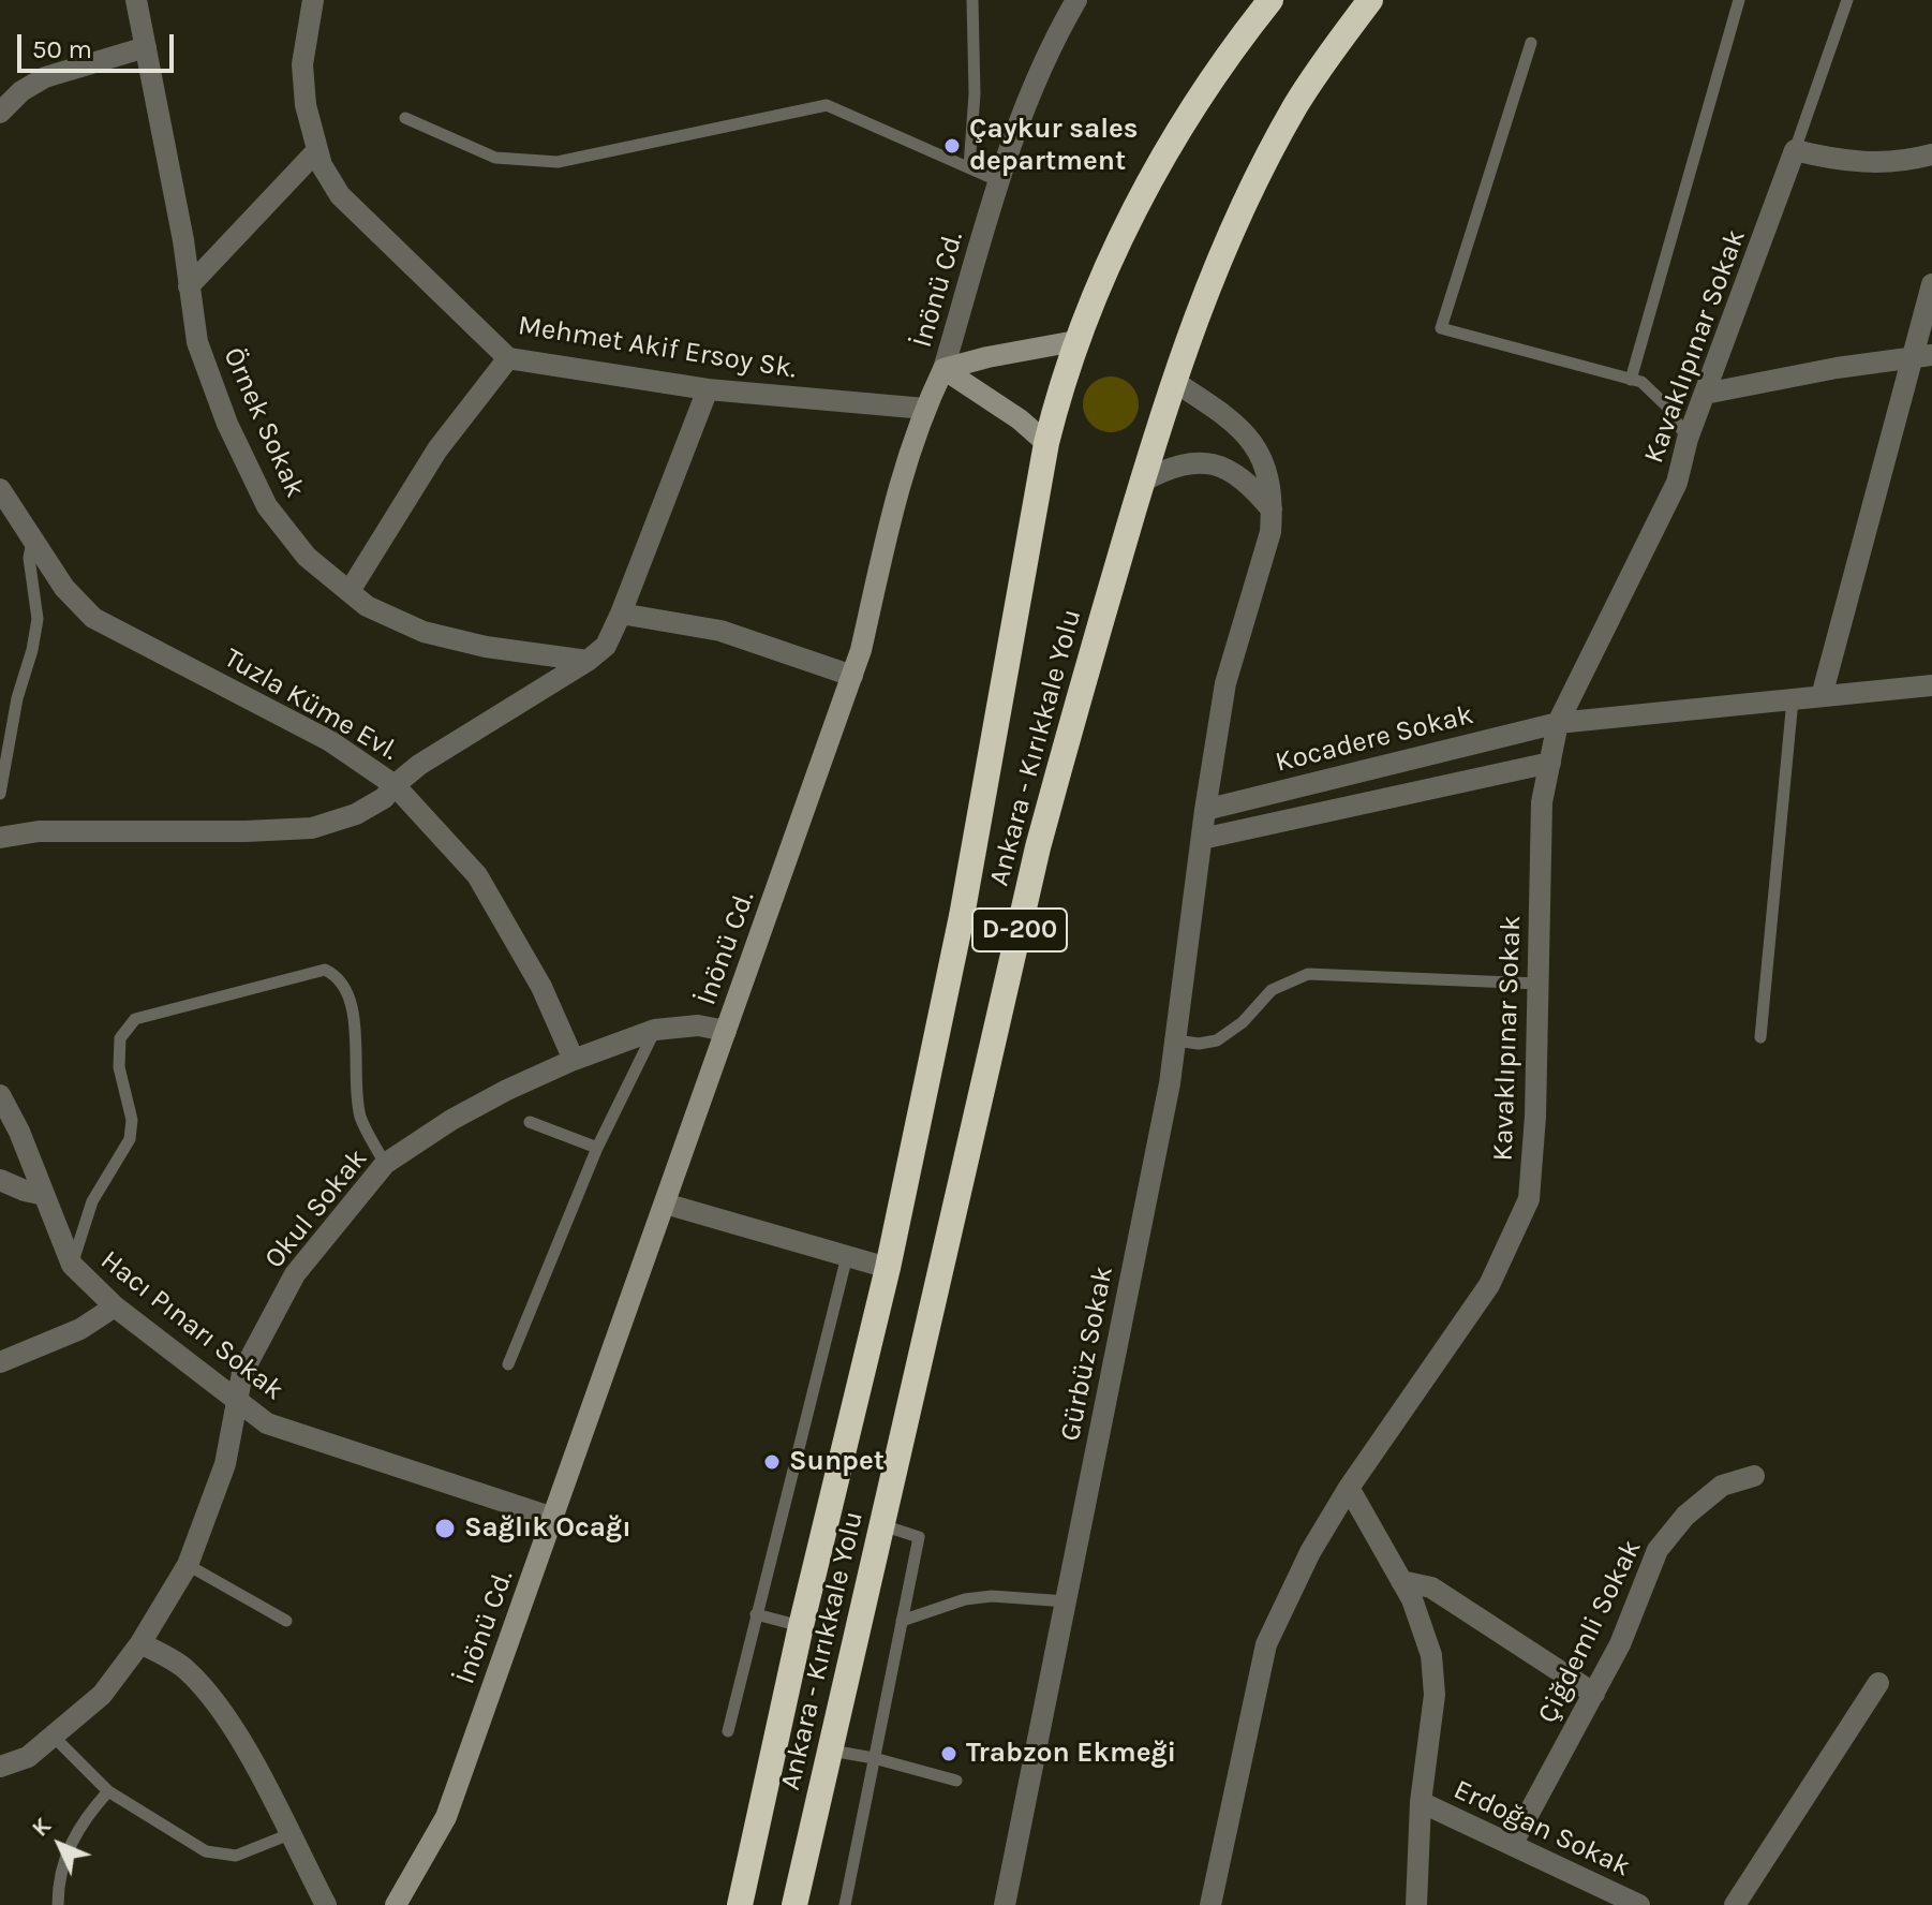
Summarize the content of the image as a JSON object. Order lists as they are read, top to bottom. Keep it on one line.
{"streets":{"highway":["Ankara - Kırıkkale Yolu","D-200"],"street":["İnönü Cd.","Kavaklıpınar Sokak","Mehmet Akif Ersoy Sk.","Örnek Sokak","Tuzla Küme Evl.","Kocadere Sokak","Okul Sokak","Hacı Pınarı Sokak","Gürbüz Sokak","Çiğdemli Sokak","Erdoğan Sokak"]},"crossings":[["İnönü Cd.","Mehmet Akif Ersoy Sk."],["İnönü Cd.","Okul Sokak"],["İnönü Cd.","Hacı Pınarı Sokak"],["Kavaklıpınar Sokak","Kocadere Sokak"],["Tuzla Küme Evl.","Okul Sokak"],["Kocadere Sokak","Gürbüz Sokak"],["Ankara - Kırıkkale Yolu","Gürbüz Sokak"],["Okul Sokak","Hacı Pınarı Sokak"],["Çiğdemli Sokak","Erdoğan Sokak"]],"places":["Çaykur sales department","Sunpet","Sağlık Ocağı","Trabzon Ekmeği"],"scale_bar":"50 m","north":"top left"}
